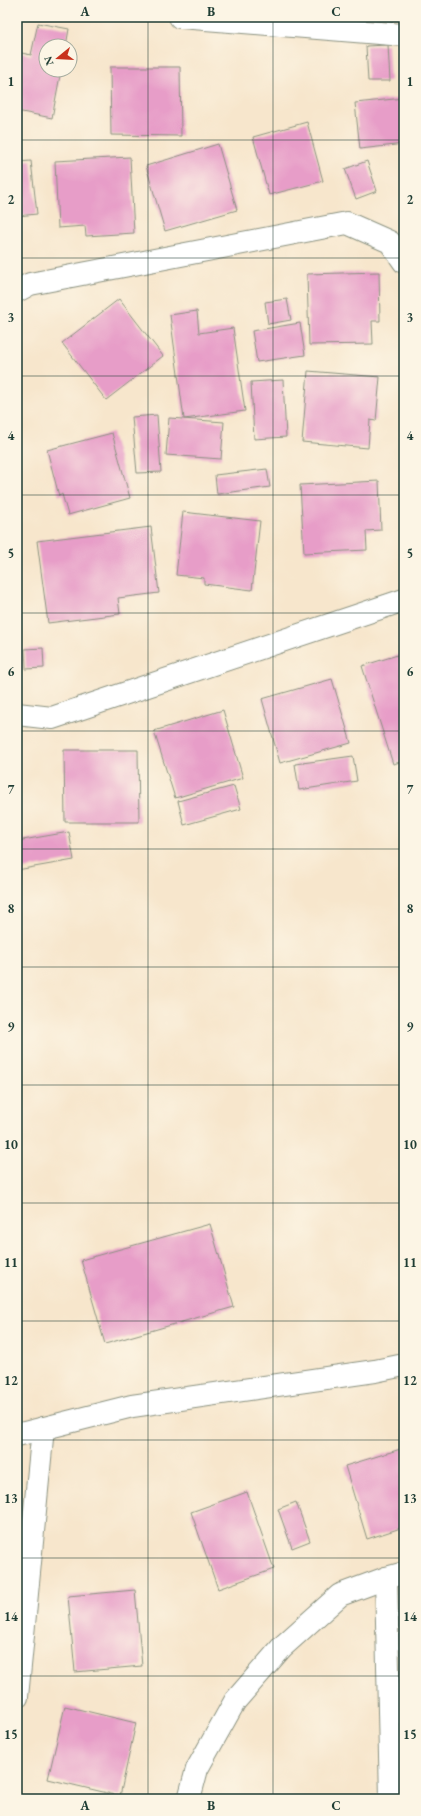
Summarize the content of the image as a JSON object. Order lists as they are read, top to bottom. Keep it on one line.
{"north":"left","grid":{"columns":["A","B","C"],"rows":["1","2","3","4","5","6","7","8","9","10","11","12","13","14","15"]}}
